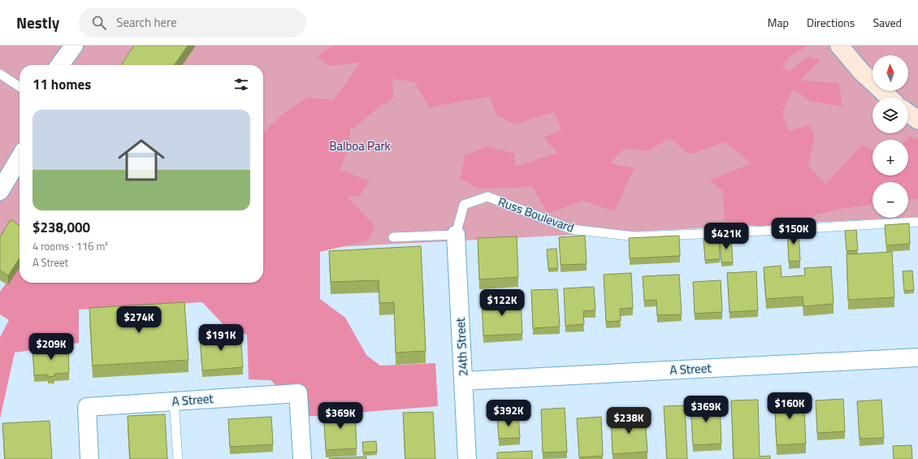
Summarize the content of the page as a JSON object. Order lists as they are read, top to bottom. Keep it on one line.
{"streets":{"street":["24th Street","A Street"],"lane":["Russ Boulevard"]},"crossings":[["Russ Boulevard","24th Street"],["24th Street","A Street"]],"parks":["Balboa Park"],"north":"top","page":{"header":"Nestly","search":"Search here","nav":["Map","Directions","Saved"],"map_buttons":["+","−"],"heading":"11 homes","list":[{"name":"$238,000","note":"4 rooms · 116 m² · A Street"}],"price":["$150K","$421K","$122K","$274K","$191K","$209K","$160K","$369K","$392K","$369K","$238K"]}}
